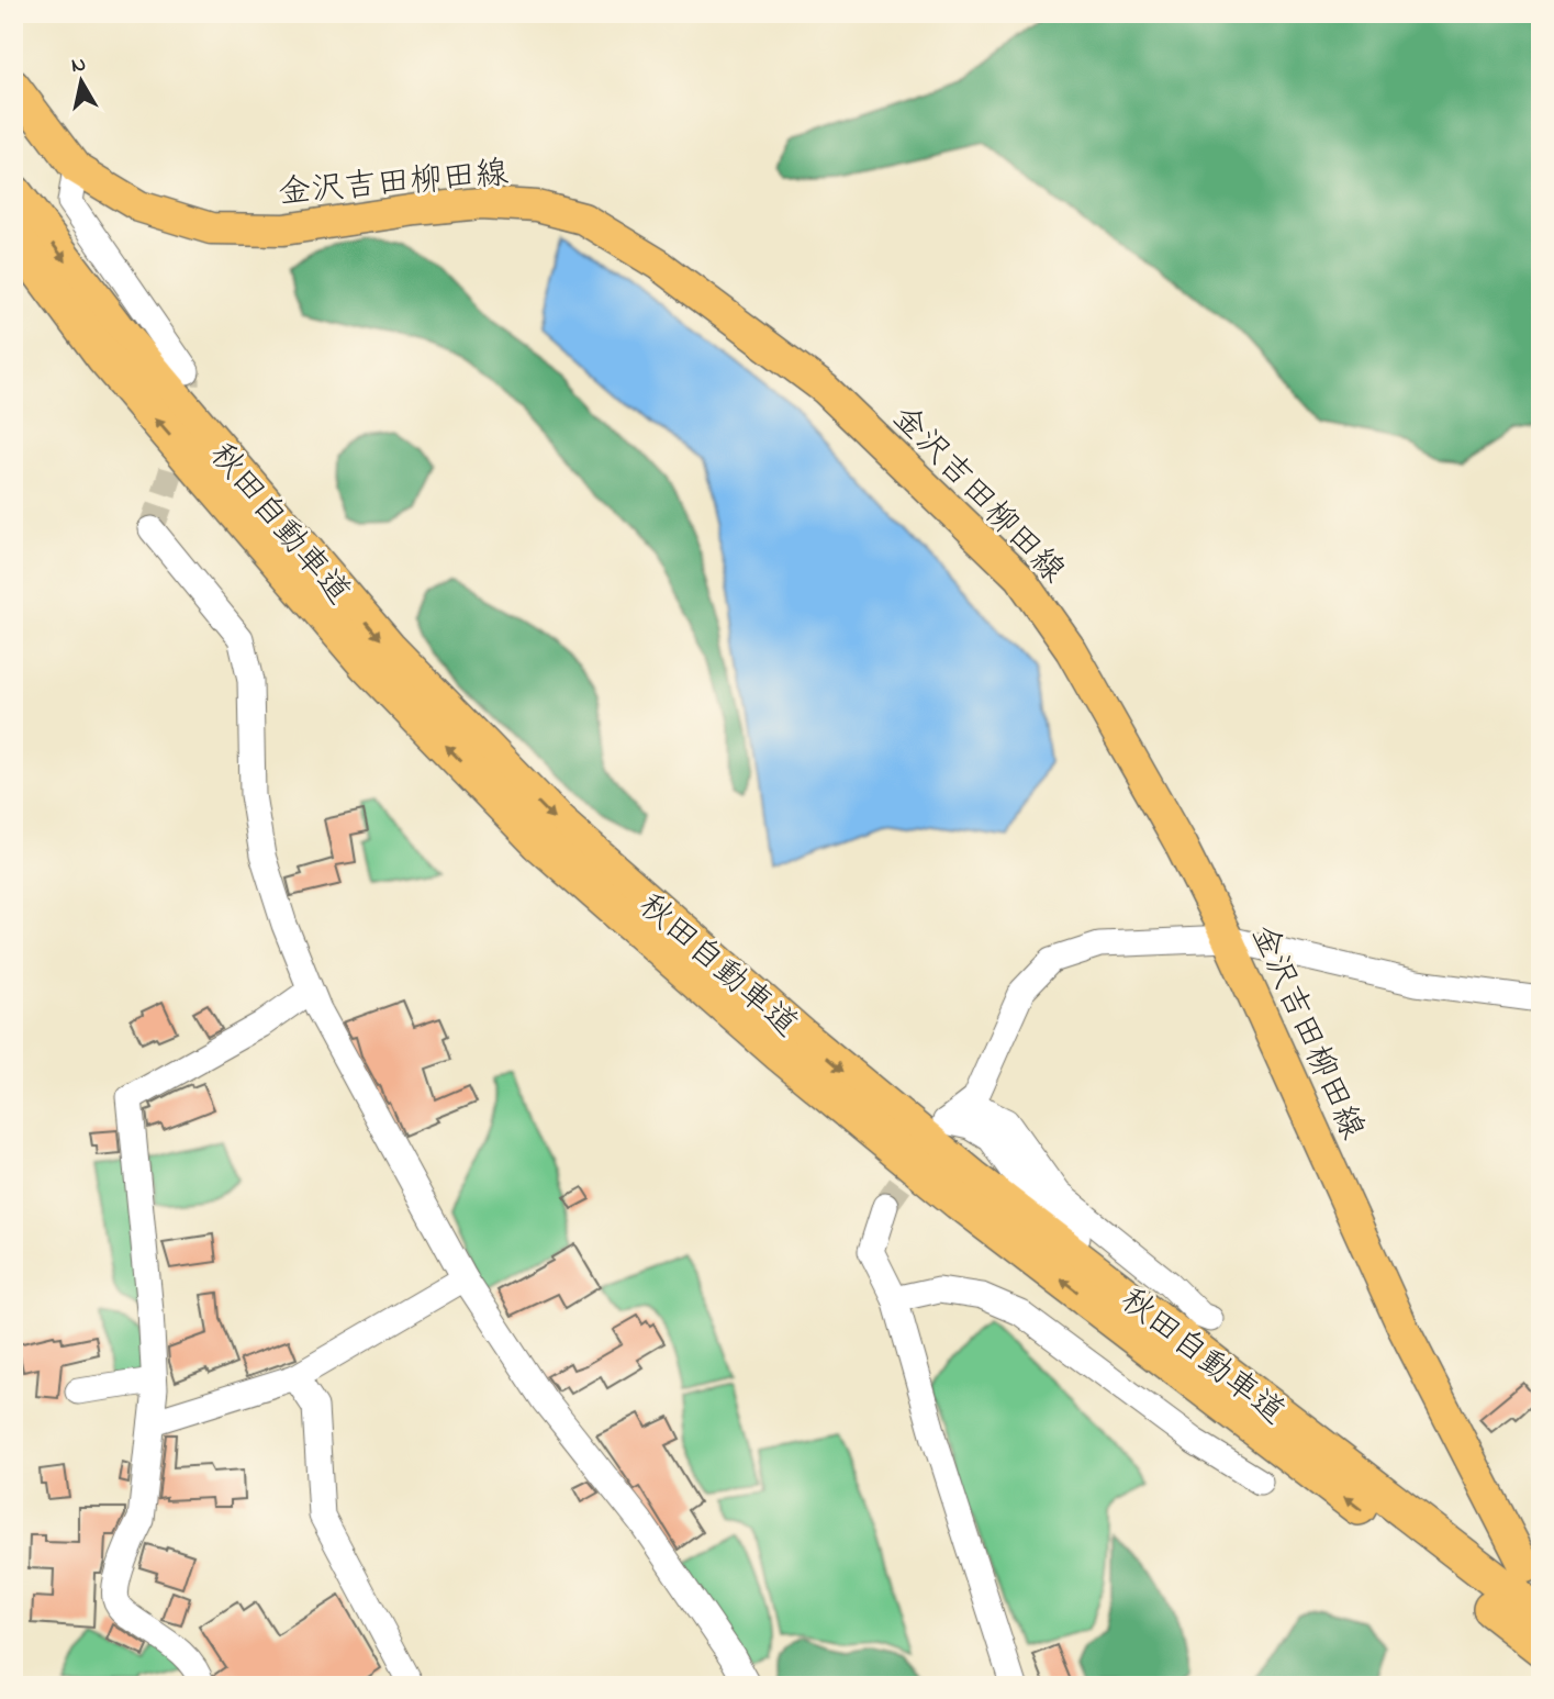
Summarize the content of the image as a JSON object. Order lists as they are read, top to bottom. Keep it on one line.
{"streets":{"highway":["秋田自動車道"],"main road":["金沢吉田柳田線"]},"north":"top"}
